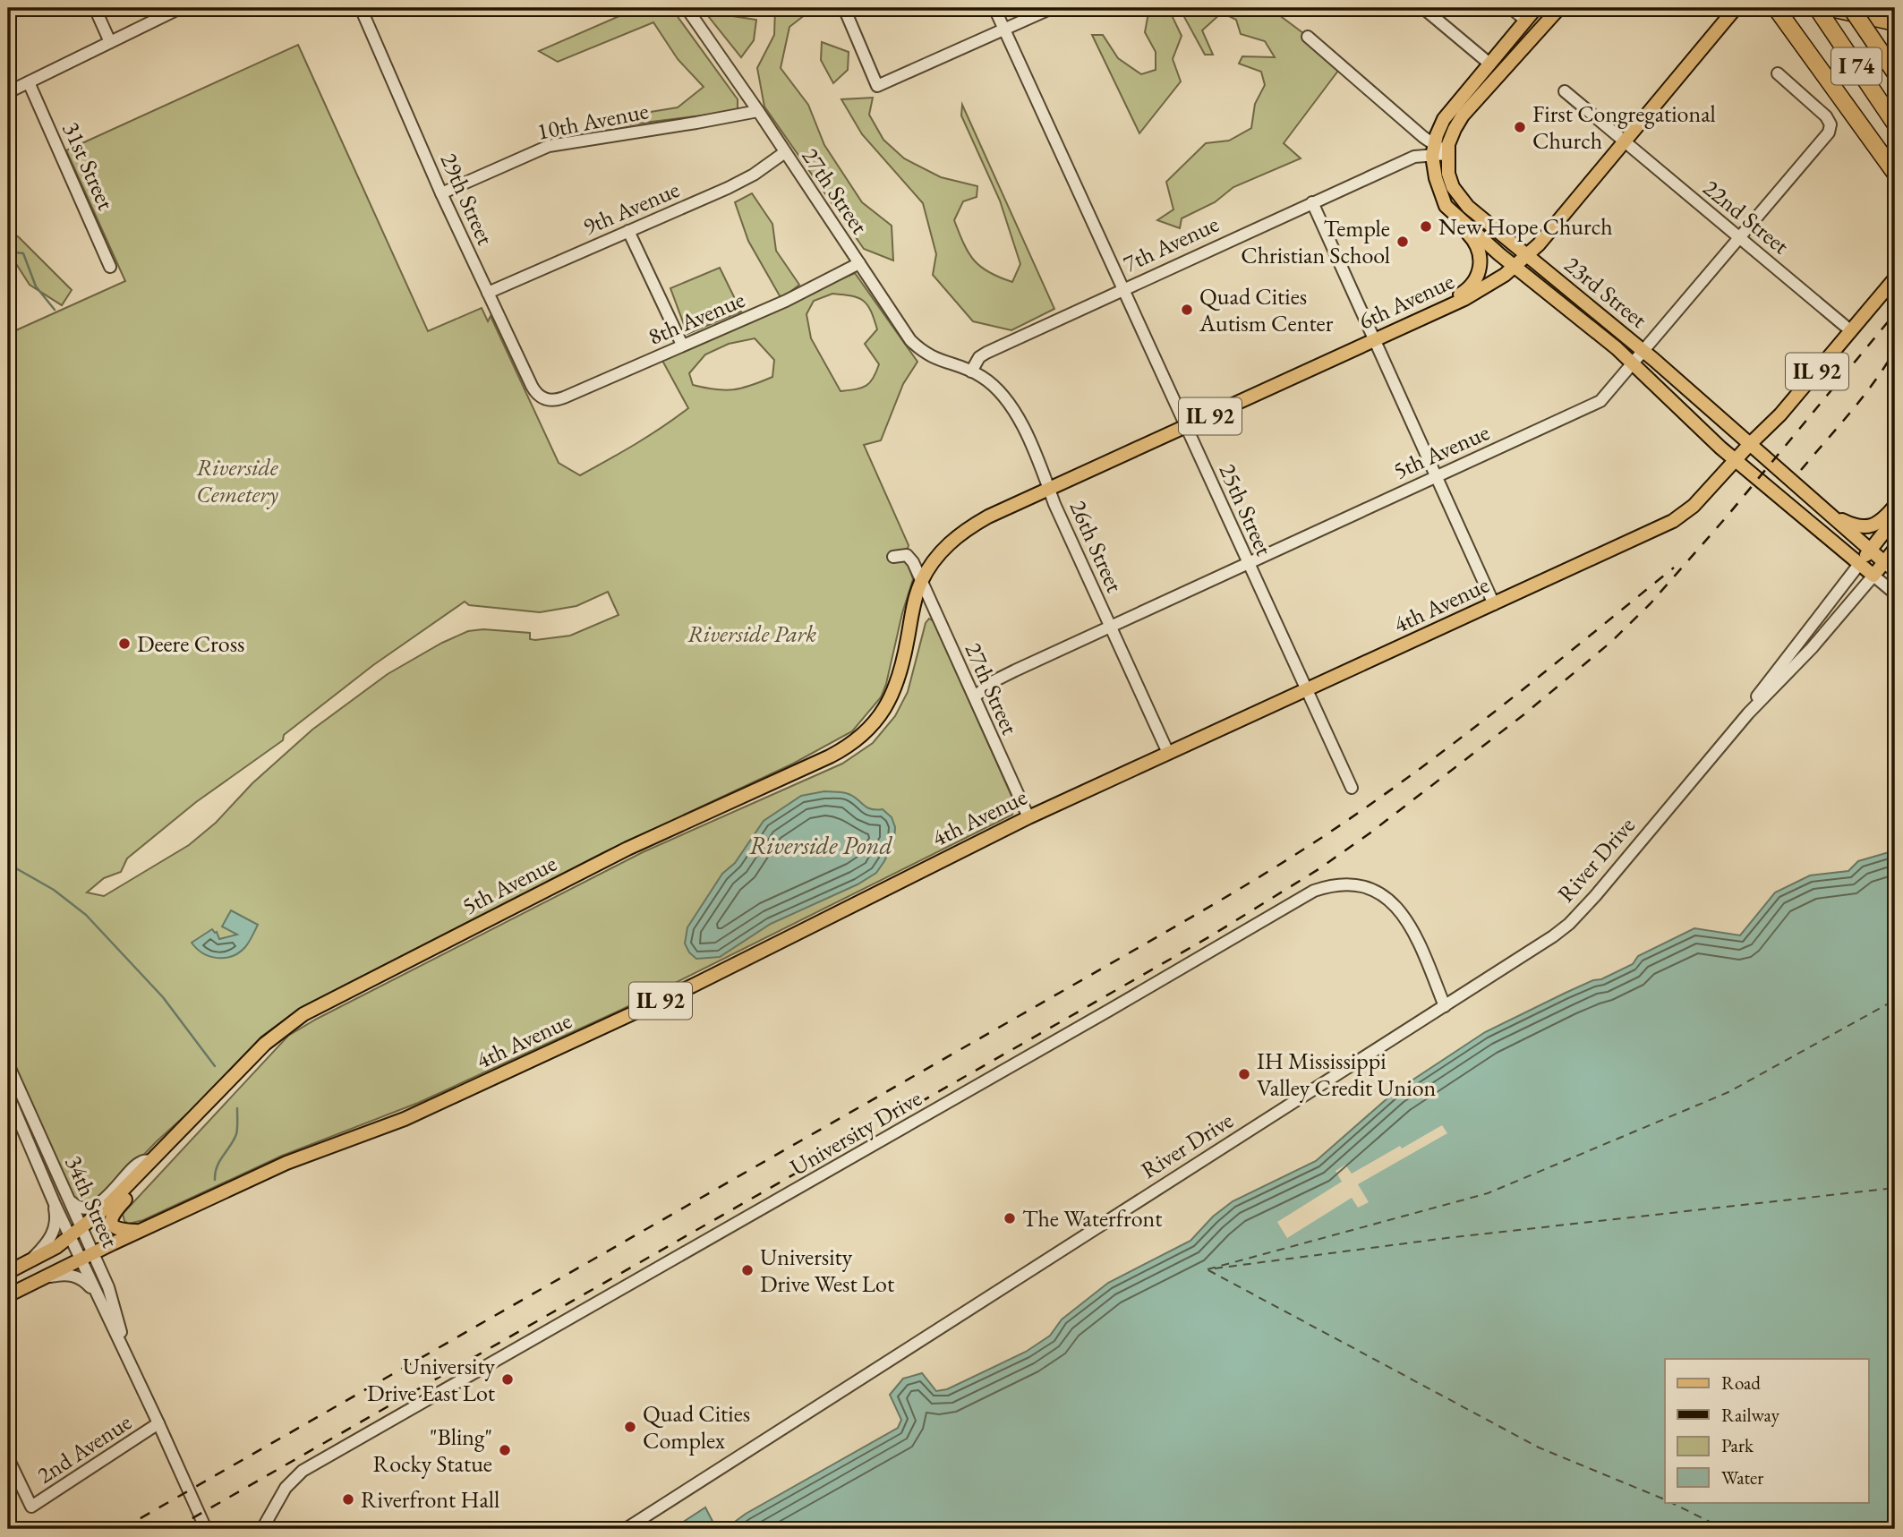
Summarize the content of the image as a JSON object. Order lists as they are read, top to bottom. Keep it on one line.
{"streets":{"highway":["I 74"],"main road":["23rd Street","6th Avenue","IL 92","5th Avenue","4th Avenue","River Drive"],"street":["10th Avenue","31st Street","27th Street","29th Street","9th Avenue","22nd Street","7th Avenue","8th Avenue","25th Street","26th Street","University Drive","34th Street","2nd Avenue"]},"crossings":[["10th Avenue","27th Street"],["10th Avenue","29th Street"],["27th Street","9th Avenue"],["27th Street","7th Avenue"],["27th Street","6th Avenue"],["27th Street","8th Avenue"],["27th Street","5th Avenue"],["27th Street","26th Street"],["27th Street","4th Avenue"],["29th Street","9th Avenue"],["29th Street","8th Avenue"],["22nd Street","6th Avenue"],["22nd Street","5th Avenue"],["7th Avenue","23rd Street"],["7th Avenue","25th Street"],["7th Avenue","26th Street"],["23rd Street","6th Avenue"],["23rd Street","5th Avenue"],["23rd Street","4th Avenue"],["23rd Street","River Drive"],["6th Avenue","5th Avenue"],["6th Avenue","25th Street"],["6th Avenue","26th Street"],["IL 92","5th Avenue"],["IL 92","34th Street"],["5th Avenue","25th Street"],["5th Avenue","26th Street"],["5th Avenue","34th Street"],["25th Street","4th Avenue"],["26th Street","4th Avenue"],["4th Avenue","34th Street"],["River Drive","University Drive"],["34th Street","2nd Avenue"]],"water":["Riverside Pond"],"parks":["Riverside Cemetery","Riverside Park"],"places":["First Congregational Church","New Hope Church","Temple Christian School","Quad Cities Autism Center","Deere Cross","IH Mississippi Valley Credit Union","The Waterfront","University Drive West Lot","University Drive East Lot","Quad Cities Complex","\"Bling\" Rocky Statue","Riverfront Hall"],"legend":["Road","Railway","Park","Water"]}
